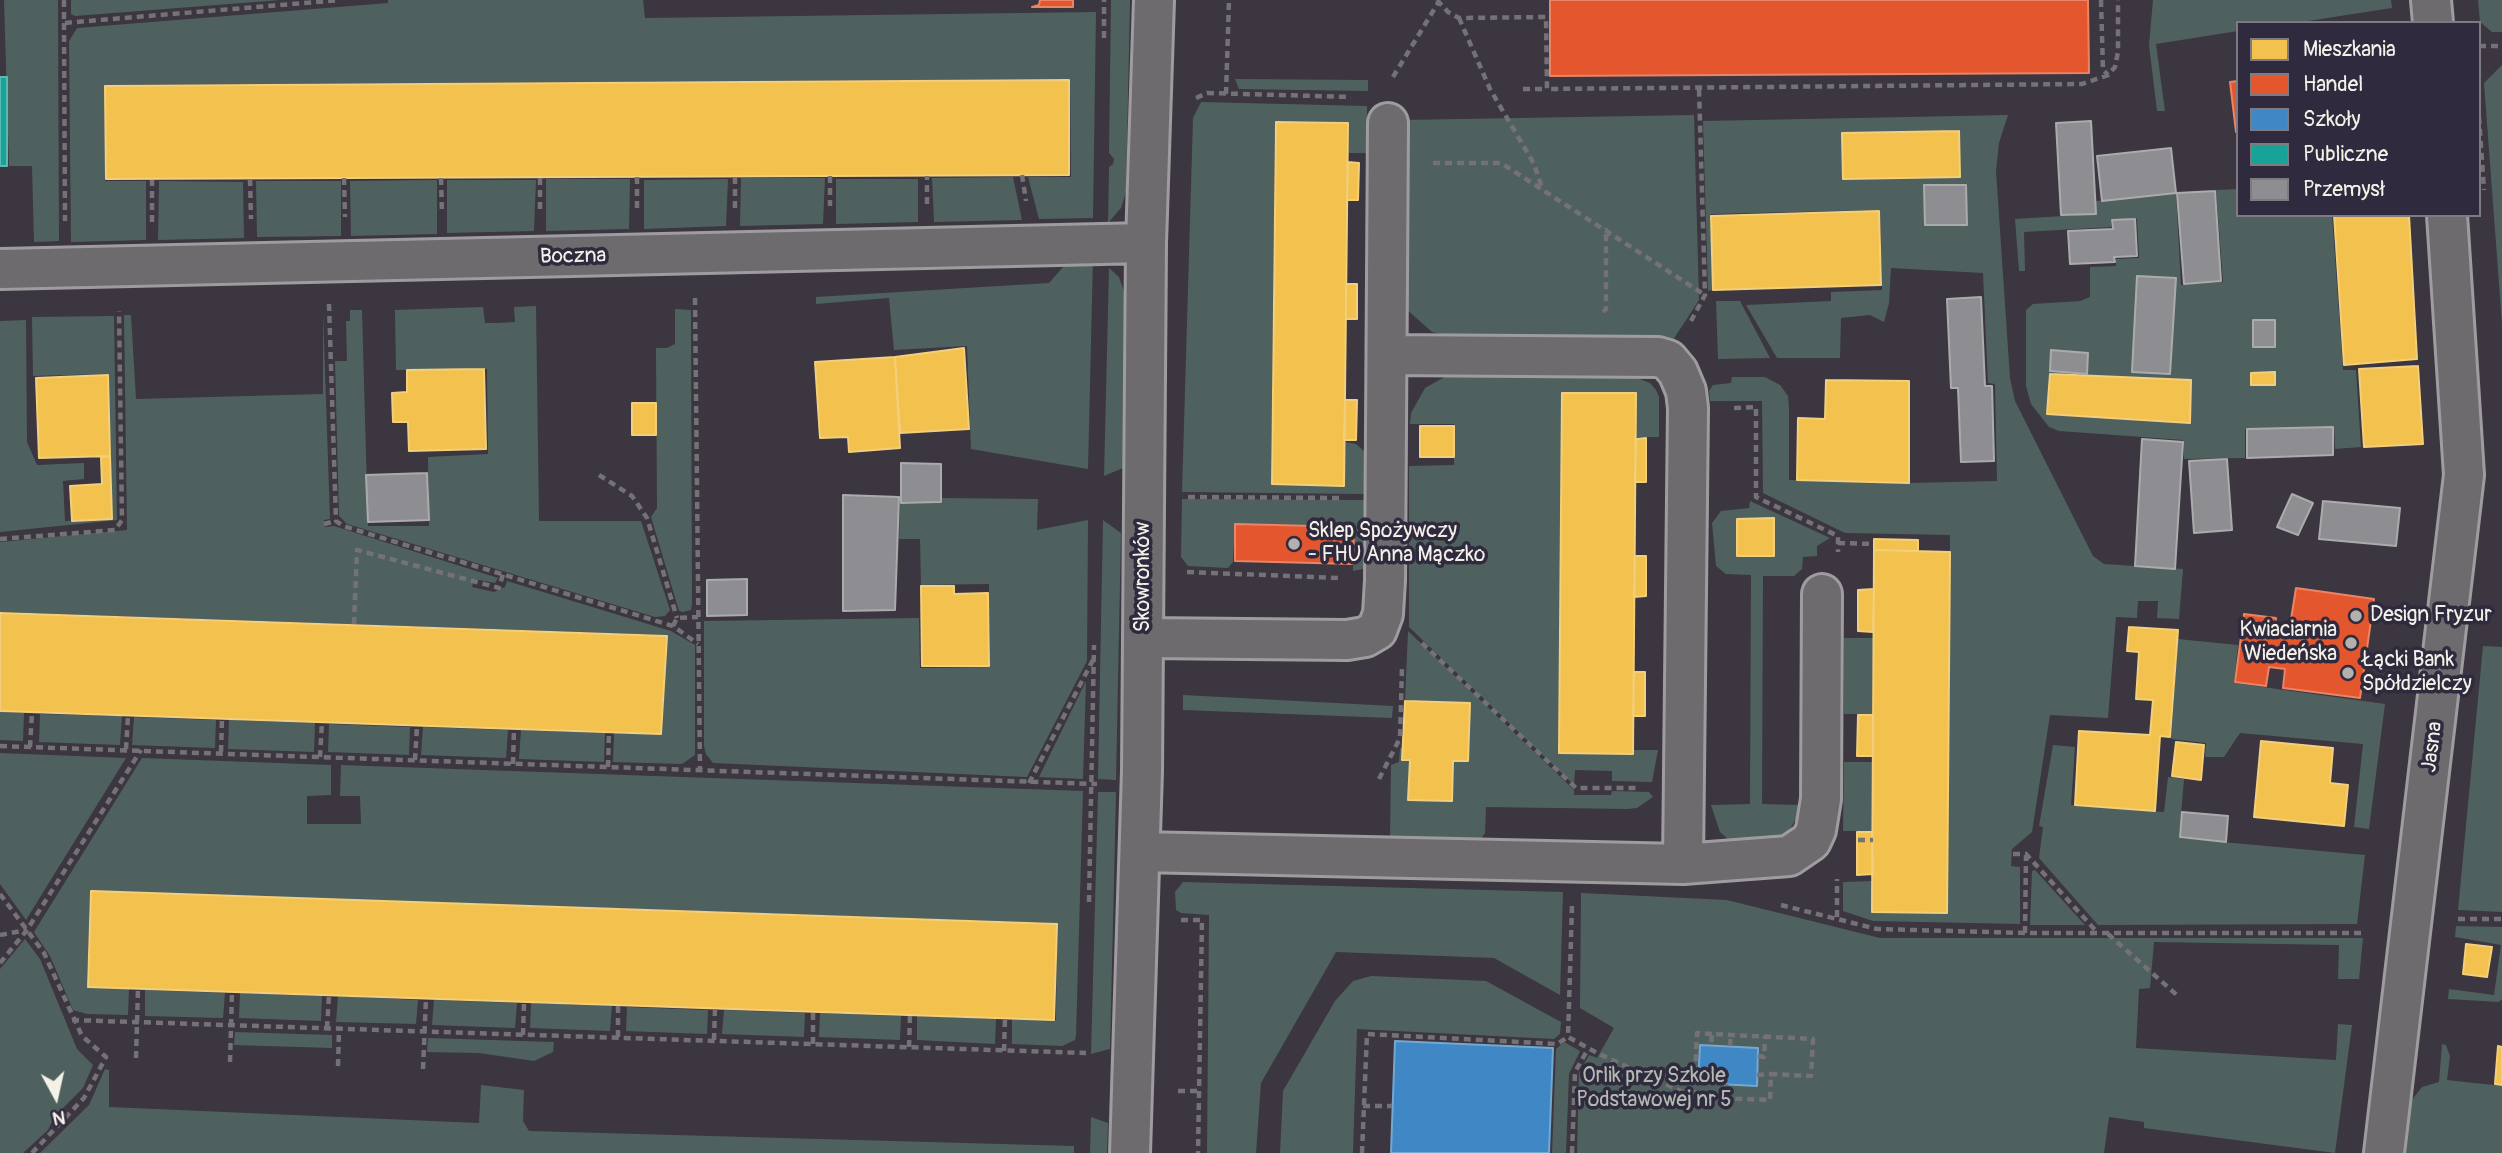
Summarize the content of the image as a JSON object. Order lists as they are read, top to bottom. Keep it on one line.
{"streets":{"street":["Boczna","Skowronków","Jasna"]},"crossings":[["Boczna","Skowronków"]],"parks":["Orlik przy Szkole Podstawowej nr 5"],"places":["Sklep Spożywczy - FHU Anna Mączko","Design Fryzur","Kwiaciarnia Wiedeńska","Łącki Bank Spółdzielczy"],"legend":["Mieszkania","Handel","Szkoły","Publiczne","Przemysł"],"north":"bottom"}
